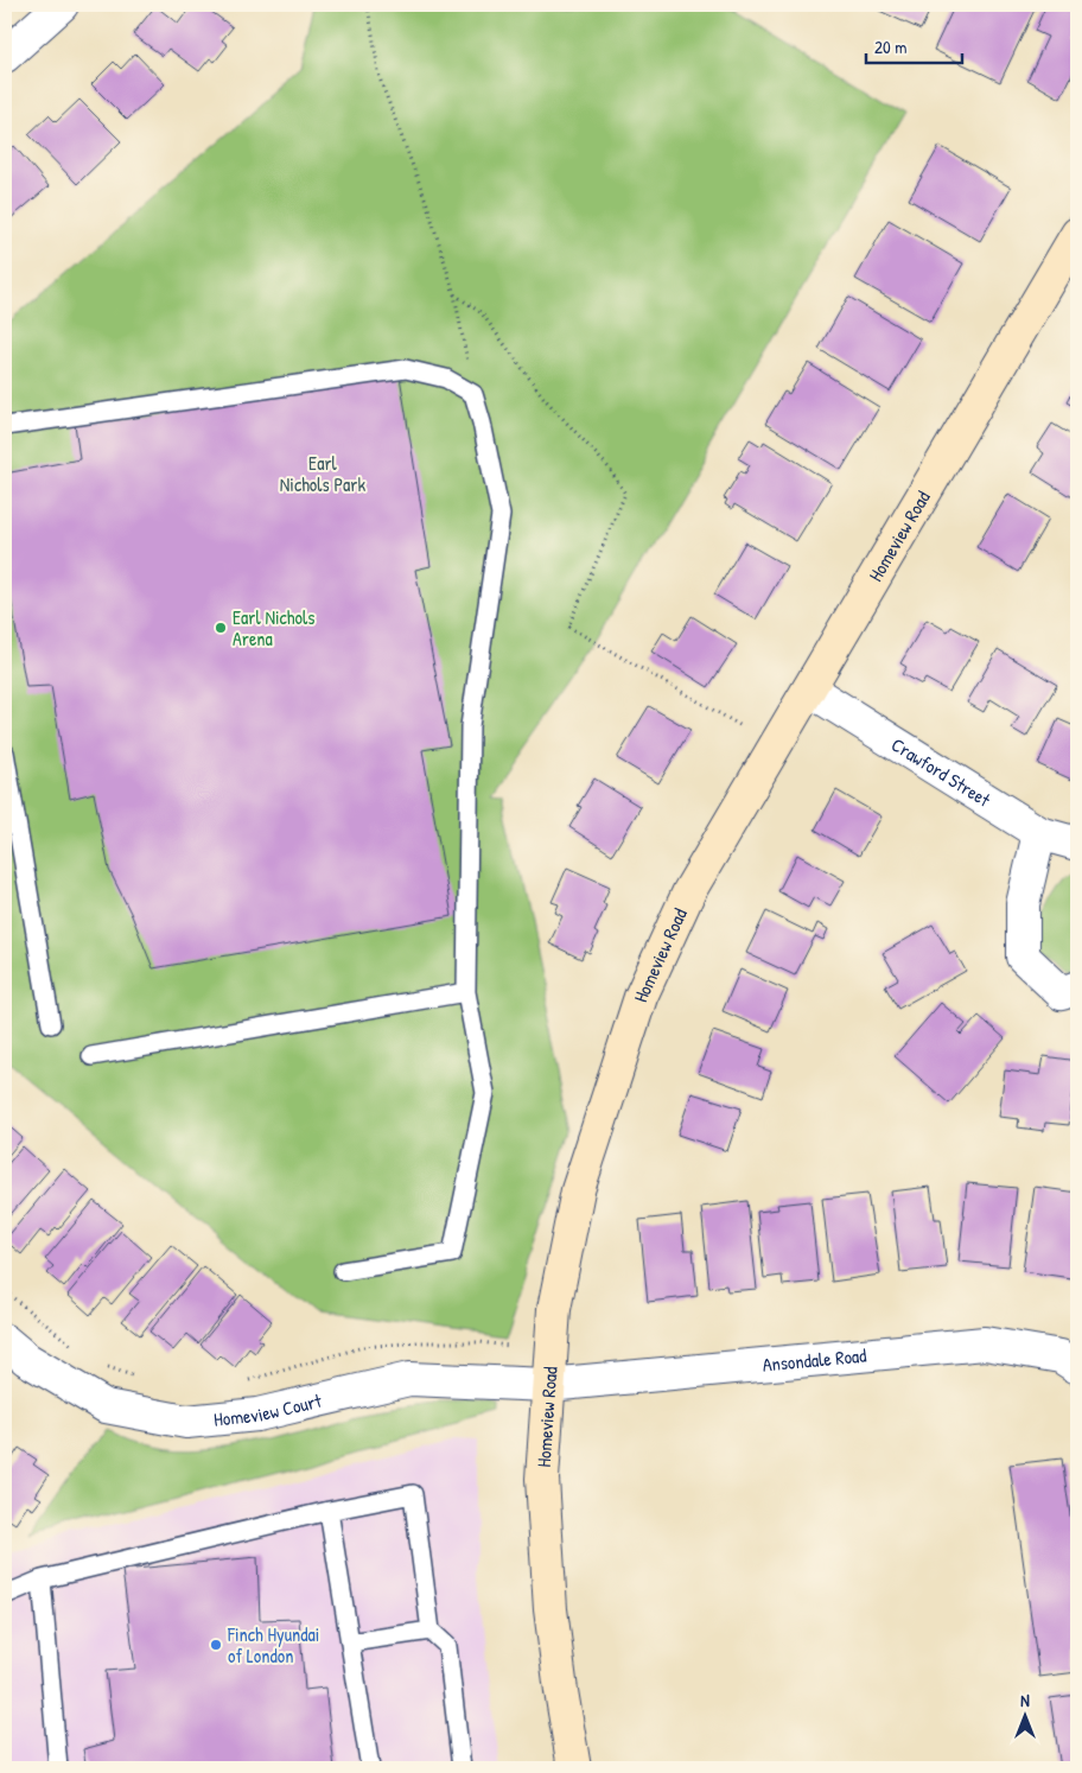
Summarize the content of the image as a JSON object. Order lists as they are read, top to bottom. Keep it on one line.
{"streets":{"street":["Homeview Road","Crawford Street","Ansondale Road","Homeview Court"]},"crossings":[["Homeview Road","Crawford Street"],["Homeview Road","Ansondale Road"],["Homeview Road","Homeview Court"],["Ansondale Road","Homeview Court"]],"parks":["Earl Nichols Park"],"places":["Earl Nichols Arena","Finch Hyundai of London"],"scale_bar":"20 m","north":"top"}
